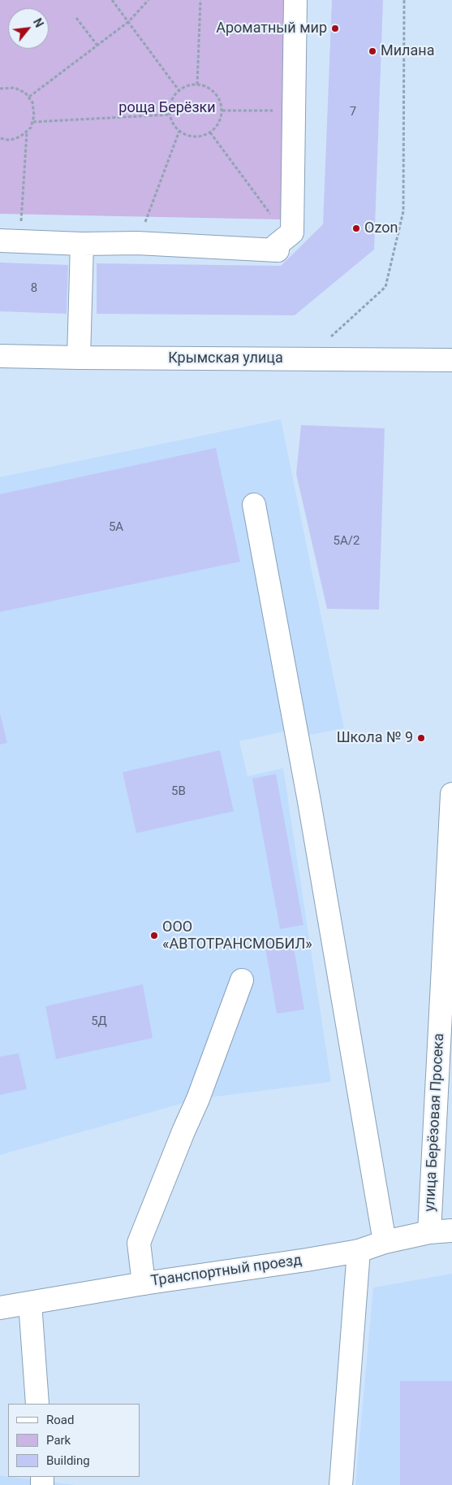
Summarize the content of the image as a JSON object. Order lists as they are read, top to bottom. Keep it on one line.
{"streets":{"street":["Крымская улица","улица Берёзовая Просека","Транспортный проезд"]},"crossings":[["улица Берёзовая Просека","Транспортный проезд"]],"parks":["роща Берёзки"],"places":["Ароматный мир","Милана","Ozon","Школа № 9","ООО «АВТОТРАНСМОБИЛ»"],"house_numbers":["7","8","5А","5А/2","5В","5Д"],"legend":["Road","Park","Building"],"north":"top right"}
